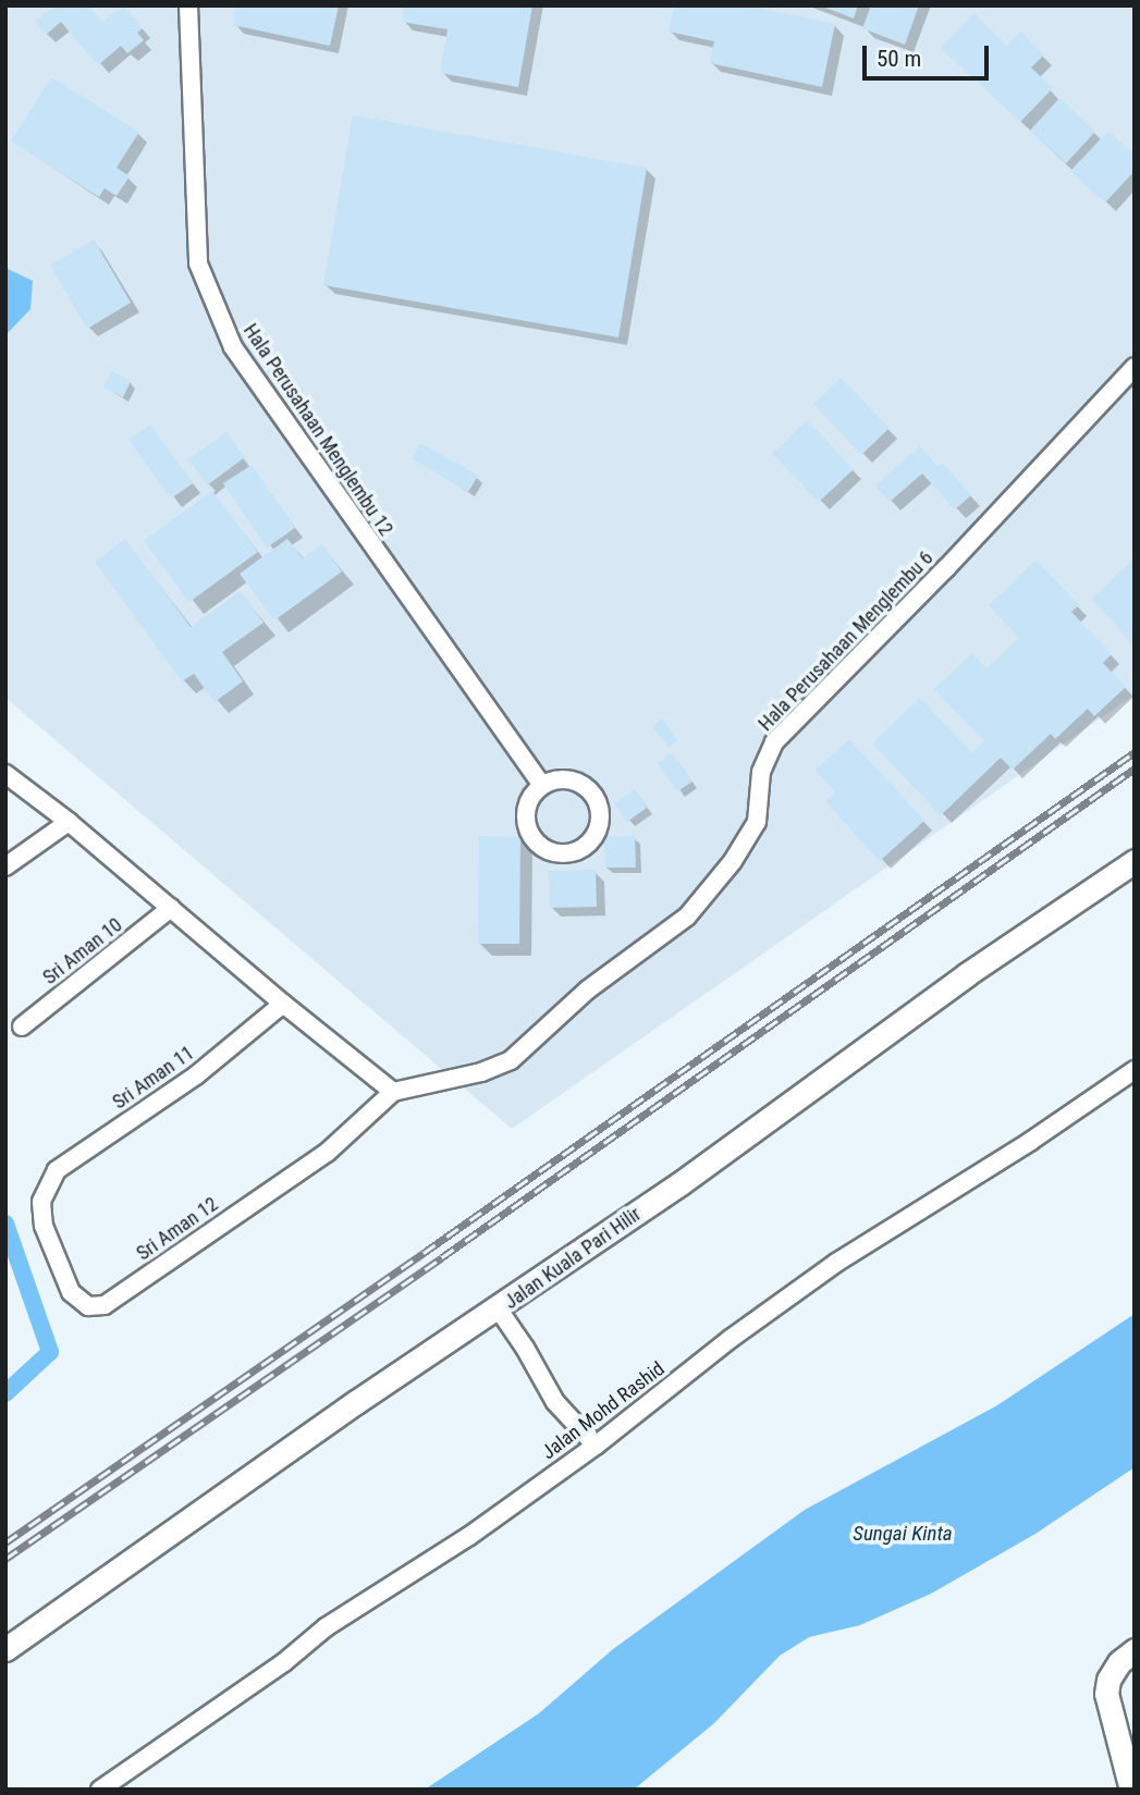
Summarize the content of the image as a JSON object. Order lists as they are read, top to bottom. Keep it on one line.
{"streets":{"street":["Hala Perusahaan Menglembu 12","Hala Perusahaan Menglembu 6","Sri Aman 10","Sri Aman 11","Sri Aman 12","Jalan Kuala Pari Hilir","Jalan Mohd Rashid"]},"crossings":[["Hala Perusahaan Menglembu 6","Sri Aman 12"],["Sri Aman 11","Sri Aman 12"]],"water":["Sungai Kinta"],"scale_bar":"50 m"}
